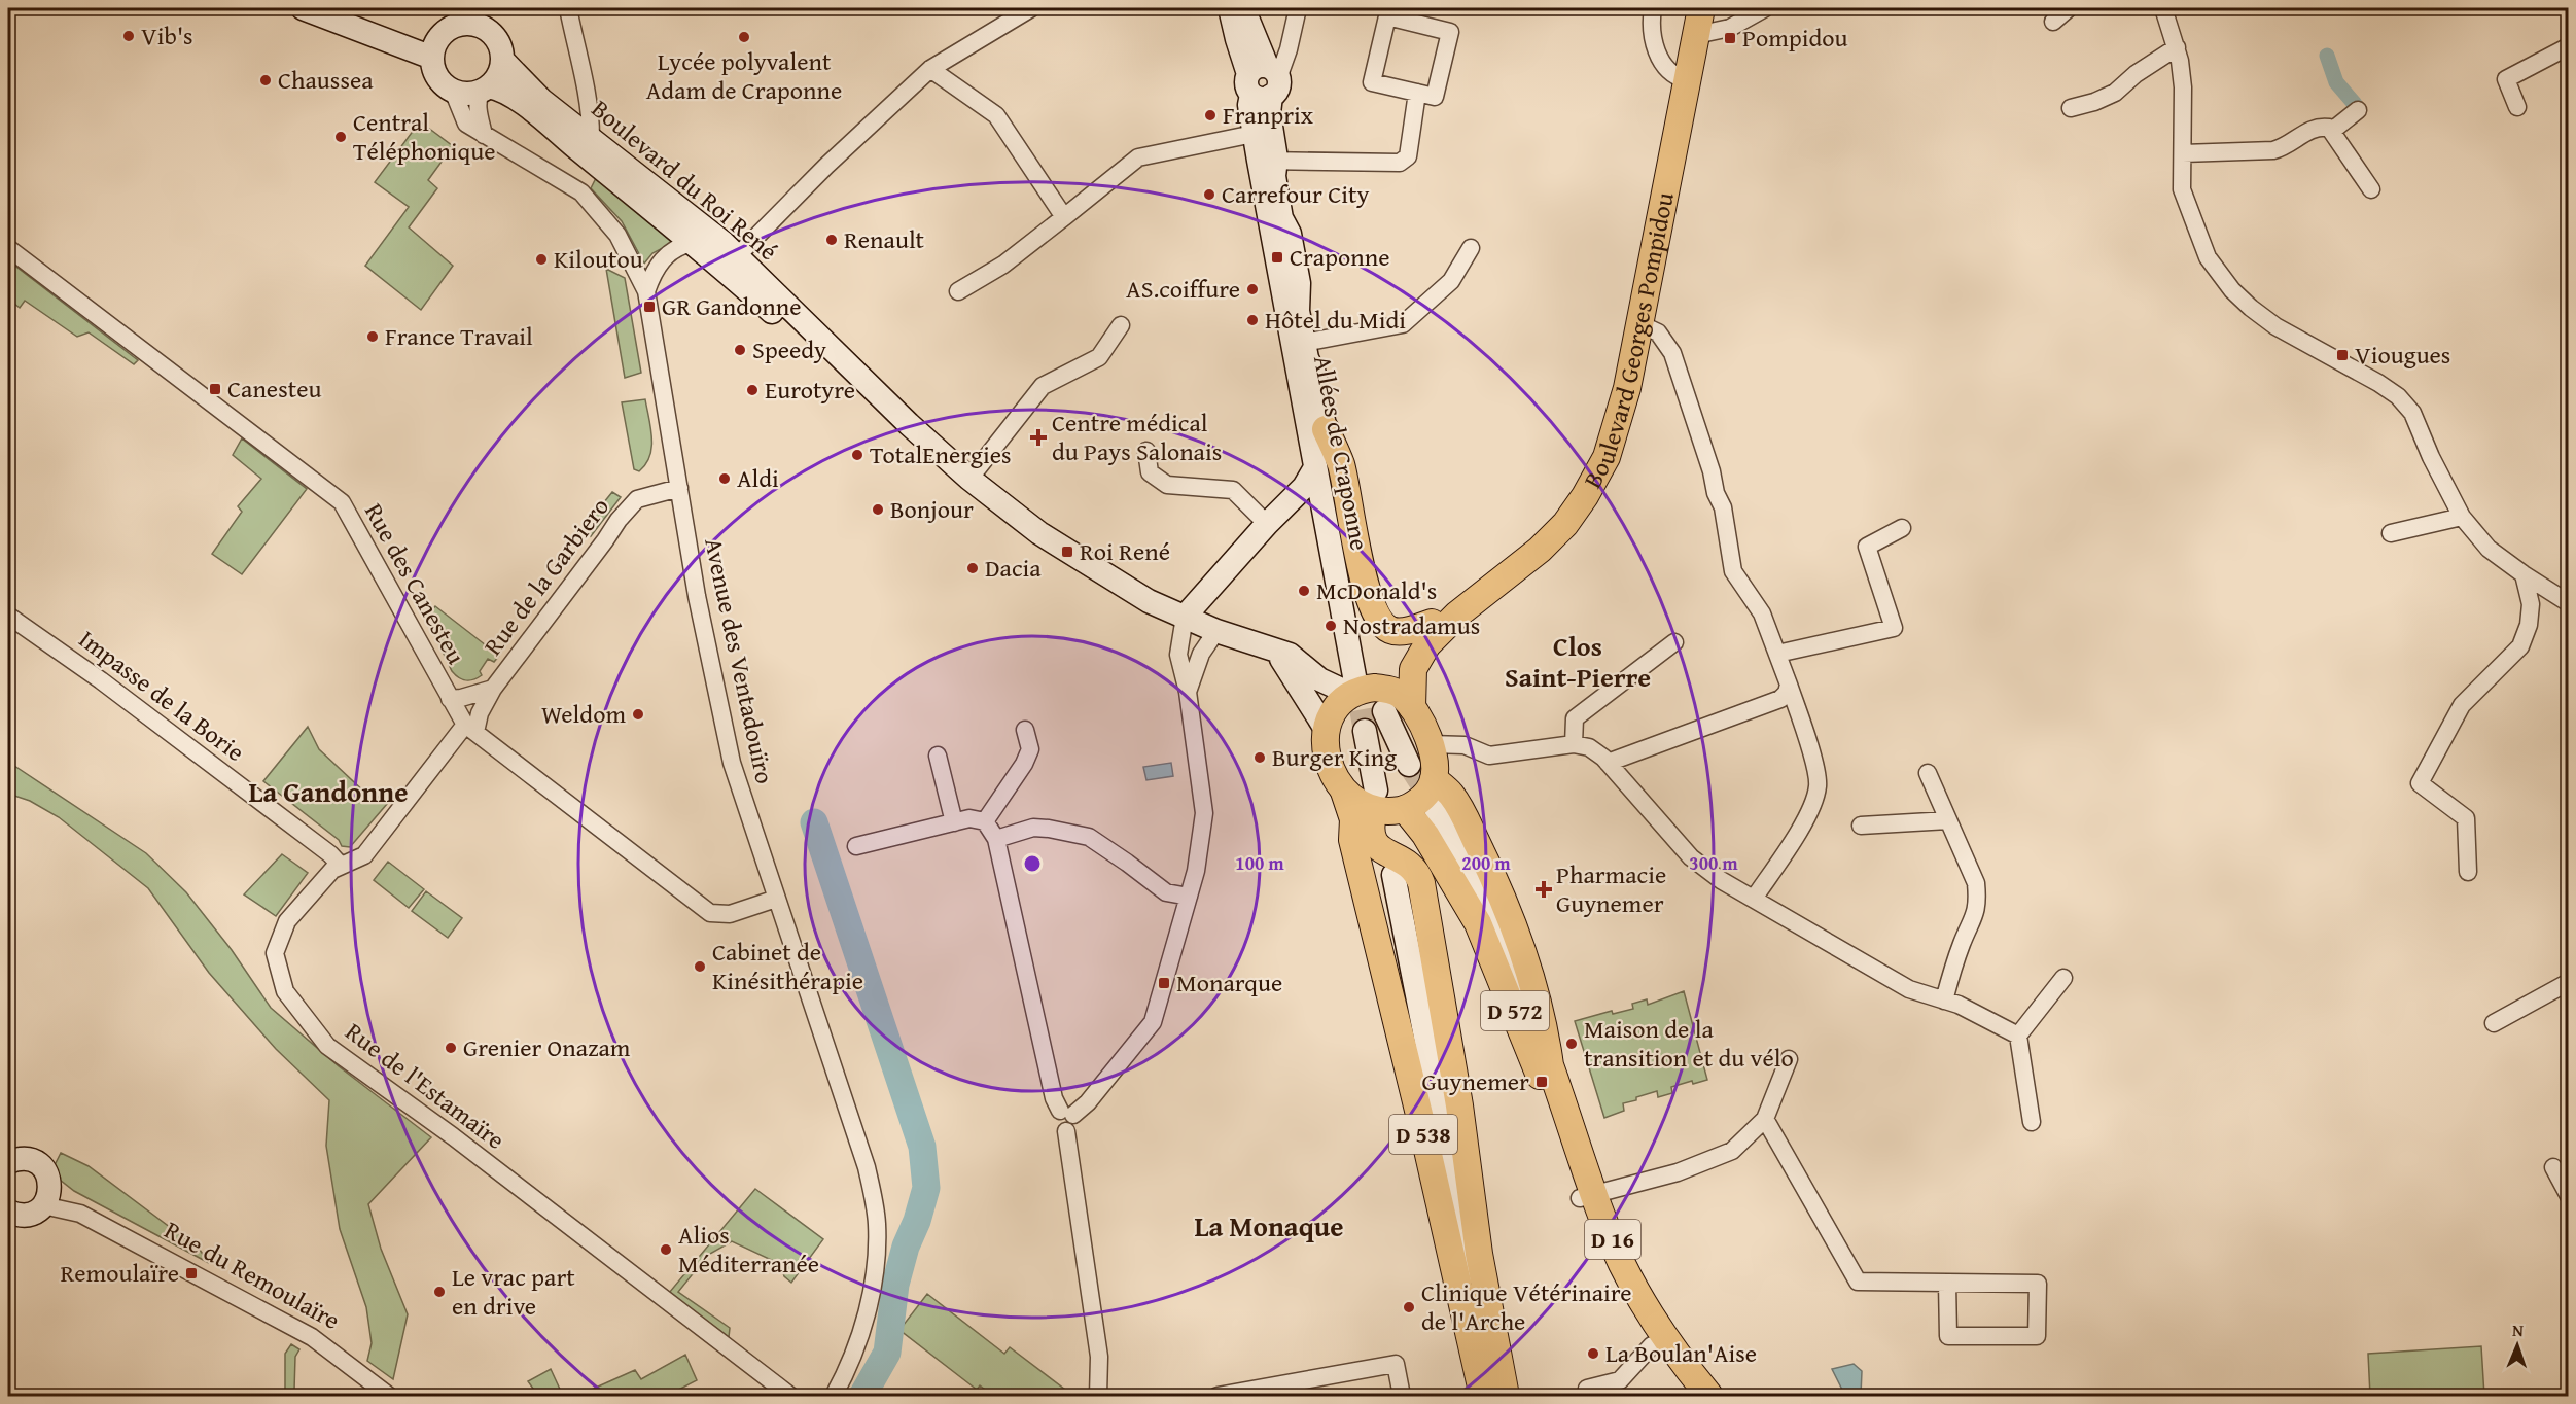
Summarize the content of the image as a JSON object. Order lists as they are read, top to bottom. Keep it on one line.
{"streets":{"main road":["Boulevard du Roi René","Boulevard Georges Pompidou","Allées de Craponne","D 572","D 538","D 16","Rue du Remoulaïre"],"street":["Rue de la Garbiero","Rue des Canesteu","Avenue des Ventadouïro","Impasse de la Borie","Rue de l'Estamaïre"]},"crossings":[["Boulevard du Roi René","Boulevard Georges Pompidou"],["Boulevard du Roi René","Allées de Craponne"],["Boulevard du Roi René","Avenue des Ventadouïro"],["Boulevard du Roi René","D 572"],["Boulevard du Roi René","D 538"],["Boulevard Georges Pompidou","Allées de Craponne"],["Boulevard Georges Pompidou","D 572"],["Boulevard Georges Pompidou","D 538"],["Allées de Craponne","D 572"],["Allées de Craponne","D 538"],["Rue de la Garbiero","Rue des Canesteu"],["Rue de la Garbiero","Avenue des Ventadouïro"],["Rue de la Garbiero","Rue de l'Estamaïre"],["Rue des Canesteu","Avenue des Ventadouïro"],["Rue des Canesteu","Rue de l'Estamaïre"],["Impasse de la Borie","Rue de l'Estamaïre"],["D 572","D 538"],["D 572","D 16"]],"districts":["Clos Saint-Pierre","La Gandonne","La Monaque"],"places":{"other":["Vib's","Lycée polyvalent Adam de Craponne","Chaussea","Franprix","Central Téléphonique","Carrefour City","Renault","Kiloutou","AS.coiffure","Hôtel du Midi","France Travail","Speedy","Eurotyre","TotalEnergies","Aldi","Bonjour","Dacia","McDonald's","Nostradamus","Weldom","Burger King","Cabinet de Kinésithérapie","Maison de la transition et du vélo","Grenier Onazam","Alios Méditerranée","Le vrac part en drive","Clinique Vétérinaire de l'Arche","La Boulan'Aise"],"transit":["Pompidou","Craponne","GR Gandonne","Viougues","Canesteu","Roi René","Monarque","Guynemer","Remoulaïre"],"health":["Centre médical du Pays Salonais","Pharmacie Guynemer"]},"north":"top","rings":["100 m","200 m","300 m"]}
